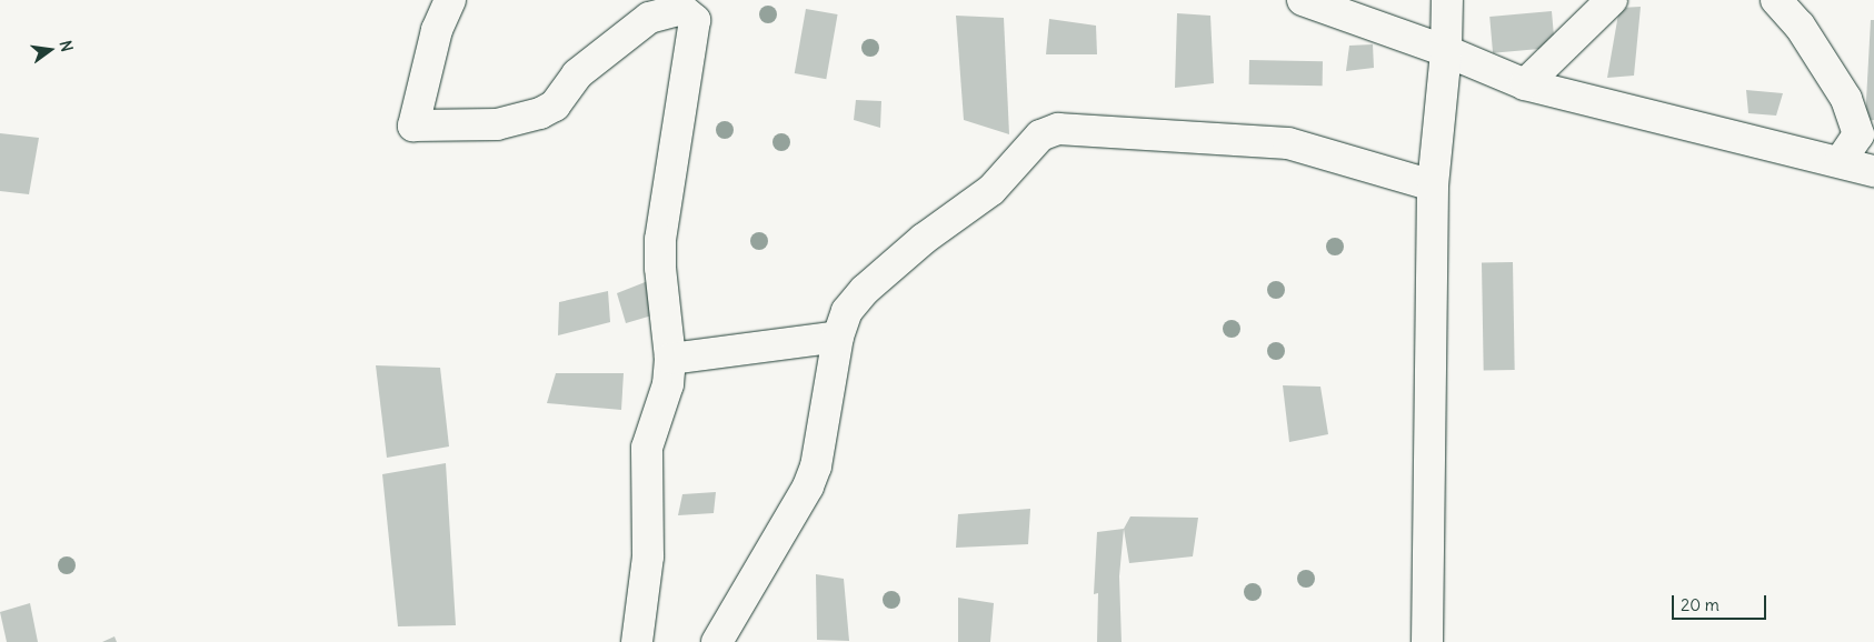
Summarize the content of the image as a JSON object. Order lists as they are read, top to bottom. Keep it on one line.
{"scale_bar":"20 m","north":"right"}
